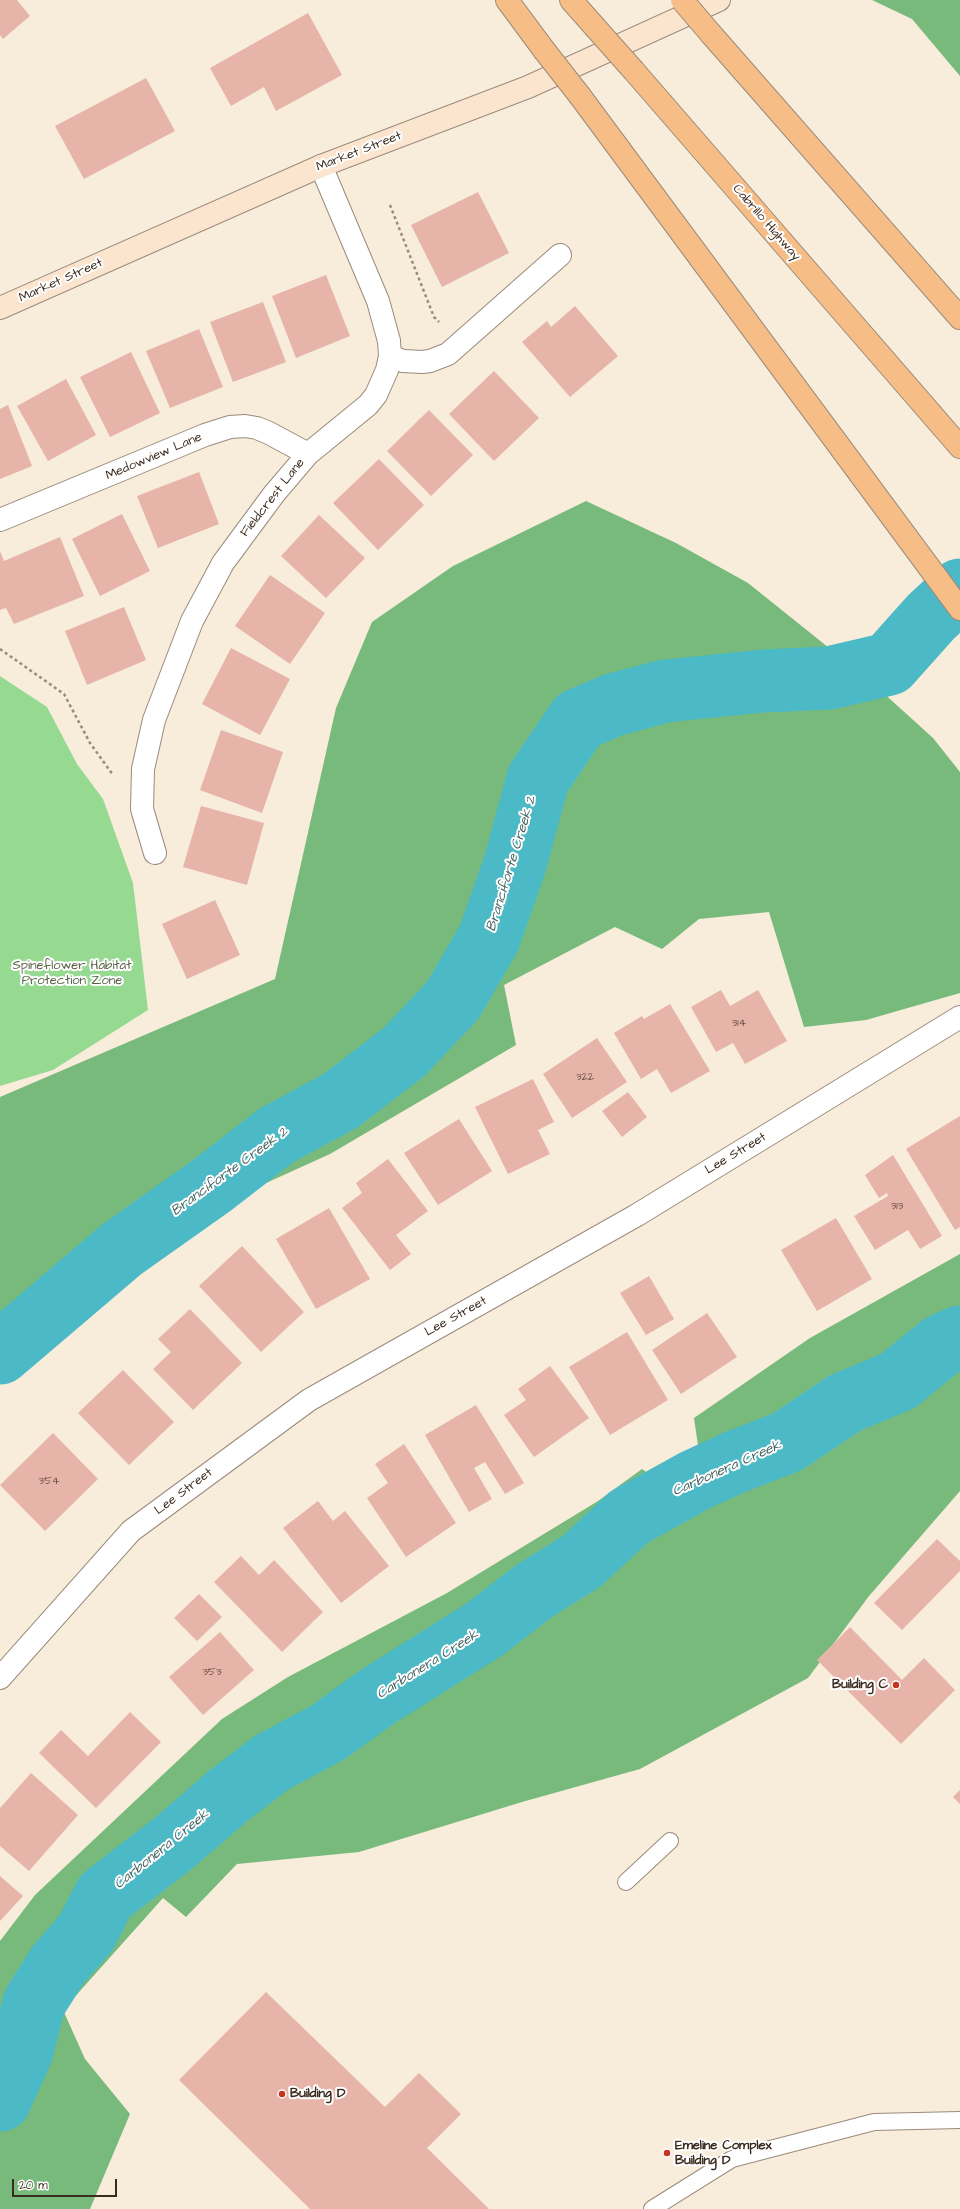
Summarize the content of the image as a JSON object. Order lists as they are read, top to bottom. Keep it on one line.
{"streets":{"highway":["Cabrillo Highway"],"street":["Market Street","Medowview Lane","Fieldcrest Lane","Lee Street"]},"crossings":[["Market Street","Fieldcrest Lane"],["Medowview Lane","Fieldcrest Lane"]],"water":["Branciforte Creek 2","Carbonera Creek"],"parks":["Spineflower Habitat Protection Zone"],"places":["Building C","Building D","Emeline Complex Building D"],"house_numbers":["314","322","313","354","353"],"scale_bar":"20 m"}
